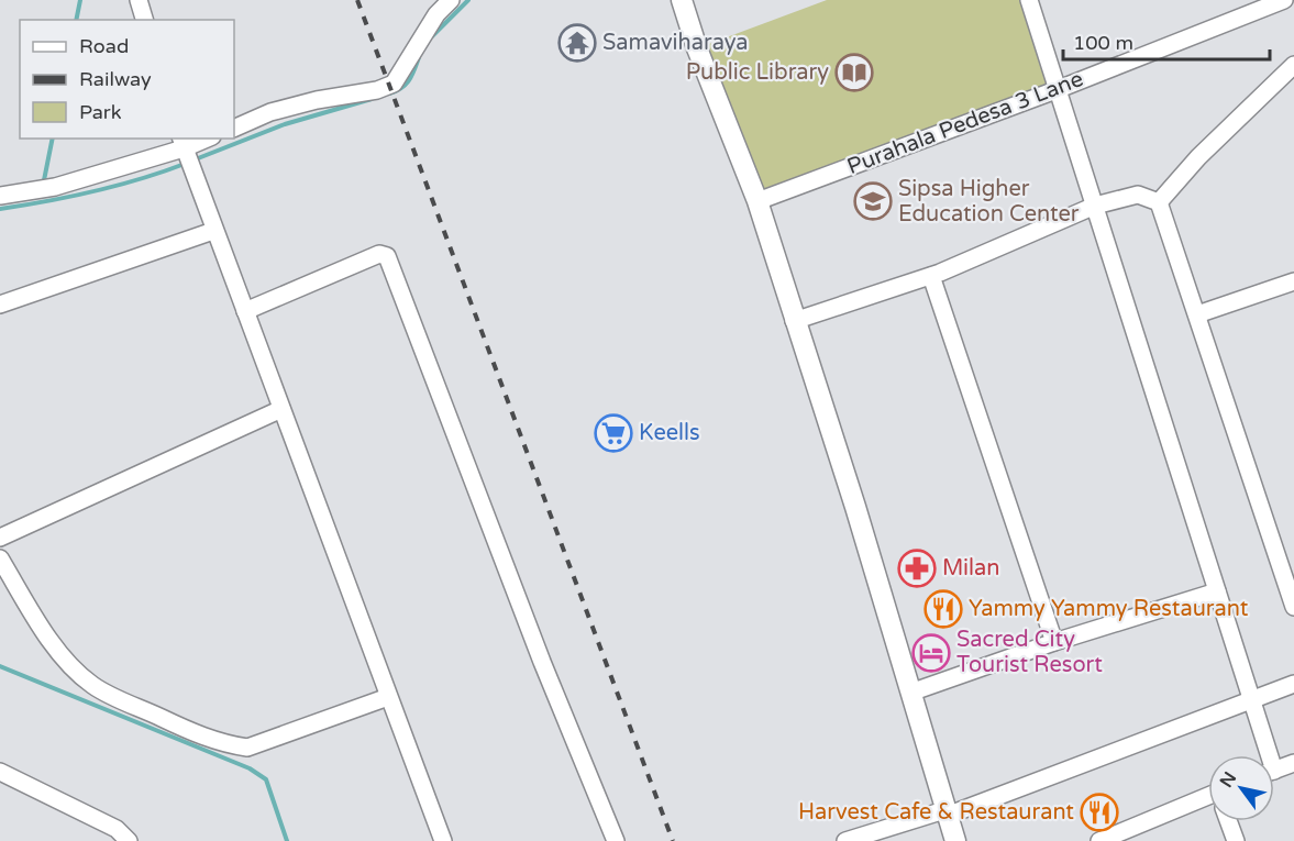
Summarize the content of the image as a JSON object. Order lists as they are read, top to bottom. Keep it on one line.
{"streets":{"street":["Purahala Pedesa 3 Lane"]},"places":{"temple":["Samaviharaya"],"library":["Public Library"],"school or university":["Sipsa Higher Education Center"],"supermarket":["Keells"],"pharmacy":["Milan"],"restaurant":["Yammy Yammy Restaurant","Harvest Cafe & Restaurant"],"hotel":["Sacred City Tourist Resort"]},"legend":["Road","Railway","Park"],"scale_bar":"100 m","north":"top left"}
